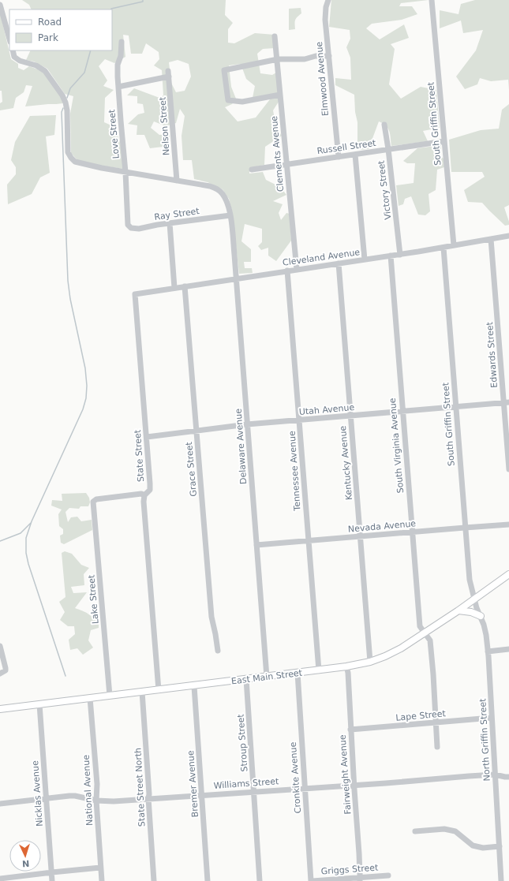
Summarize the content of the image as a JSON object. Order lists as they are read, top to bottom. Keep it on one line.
{"streets":{"main road":["East Main Street"],"street":["Elmwood Avenue","South Griffin Street","Nelson Street","Love Street","Russell Street","Clements Avenue","Victory Street","Ray Street","Cleveland Avenue","Edwards Street","Utah Avenue","South Virginia Avenue","Delaware Avenue","State Street","Kentucky Avenue","Grace Street","Tennessee Avenue","Nevada Avenue","Lake Street","Lape Street","North Griffin Street","Stroup Street","Fairweight Avenue","Cronkite Avenue","Williams Street","Bremer Avenue","State Street North","National Avenue","Nicklas Avenue","Griggs Street"]},"crossings":[["Elmwood Avenue","Russell Street"],["South Griffin Street","Russell Street"],["South Griffin Street","Cleveland Avenue"],["South Griffin Street","Utah Avenue"],["South Griffin Street","Nevada Avenue"],["South Griffin Street","East Main Street"],["South Griffin Street","North Griffin Street"],["Nelson Street","Love Street"],["Love Street","Ray Street"],["Russell Street","Clements Avenue"],["Russell Street","Victory Street"],["Clements Avenue","Cleveland Avenue"],["Victory Street","Cleveland Avenue"],["Ray Street","Delaware Avenue"],["Cleveland Avenue","Edwards Street"],["Cleveland Avenue","South Virginia Avenue"],["Cleveland Avenue","Delaware Avenue"],["Cleveland Avenue","State Street"],["Cleveland Avenue","Kentucky Avenue"],["Cleveland Avenue","Grace Street"],["Cleveland Avenue","Tennessee Avenue"],["Edwards Street","Utah Avenue"],["Utah Avenue","South Virginia Avenue"],["Utah Avenue","Delaware Avenue"],["Utah Avenue","State Street"],["Utah Avenue","Kentucky Avenue"],["Utah Avenue","Grace Street"],["Utah Avenue","Tennessee Avenue"],["South Virginia Avenue","Nevada Avenue"],["South Virginia Avenue","East Main Street"],["South Virginia Avenue","Lape Street"],["Delaware Avenue","Nevada Avenue"],["Delaware Avenue","East Main Street"],["State Street","Lake Street"],["State Street","East Main Street"],["Kentucky Avenue","Nevada Avenue"],["Kentucky Avenue","East Main Street"],["Tennessee Avenue","Nevada Avenue"],["Tennessee Avenue","East Main Street"],["Lake Street","East Main Street"],["East Main Street","North Griffin Street"],["East Main Street","Stroup Street"],["East Main Street","Fairweight Avenue"],["East Main Street","Cronkite Avenue"],["East Main Street","Bremer Avenue"],["East Main Street","State Street North"],["East Main Street","National Avenue"],["East Main Street","Nicklas Avenue"],["Lape Street","North Griffin Street"],["Lape Street","Fairweight Avenue"],["North Griffin Street","Williams Street"],["Stroup Street","Williams Street"],["Fairweight Avenue","Williams Street"],["Fairweight Avenue","Griggs Street"],["Cronkite Avenue","Williams Street"],["Cronkite Avenue","Griggs Street"],["Williams Street","Bremer Avenue"],["Williams Street","State Street North"],["Williams Street","National Avenue"],["Williams Street","Nicklas Avenue"]],"legend":["Road","Park"],"north":"bottom"}
